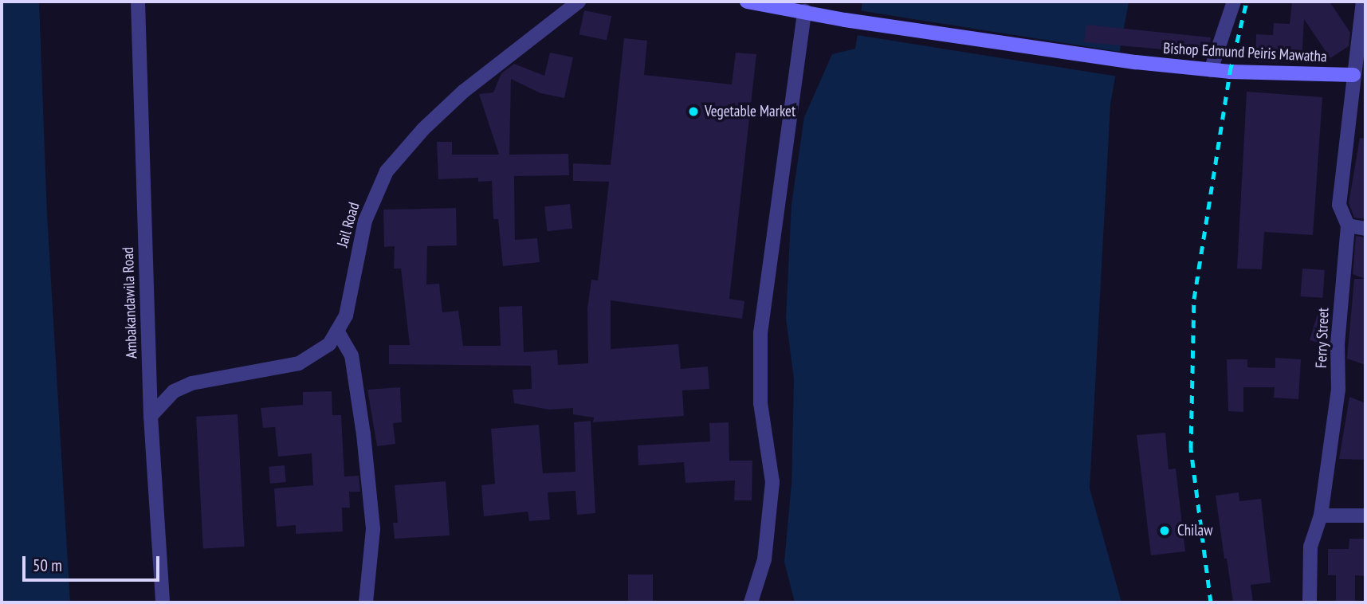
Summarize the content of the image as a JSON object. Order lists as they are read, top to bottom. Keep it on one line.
{"streets":{"street":["Bishop Edmund Peiris Mawatha","Jail Road","Ambakandawila Road","Ferry Street"]},"crossings":[["Bishop Edmund Peiris Mawatha","Ferry Street"],["Jail Road","Ambakandawila Road"]],"places":["Vegetable Market","Chilaw"],"scale_bar":"50 m"}
